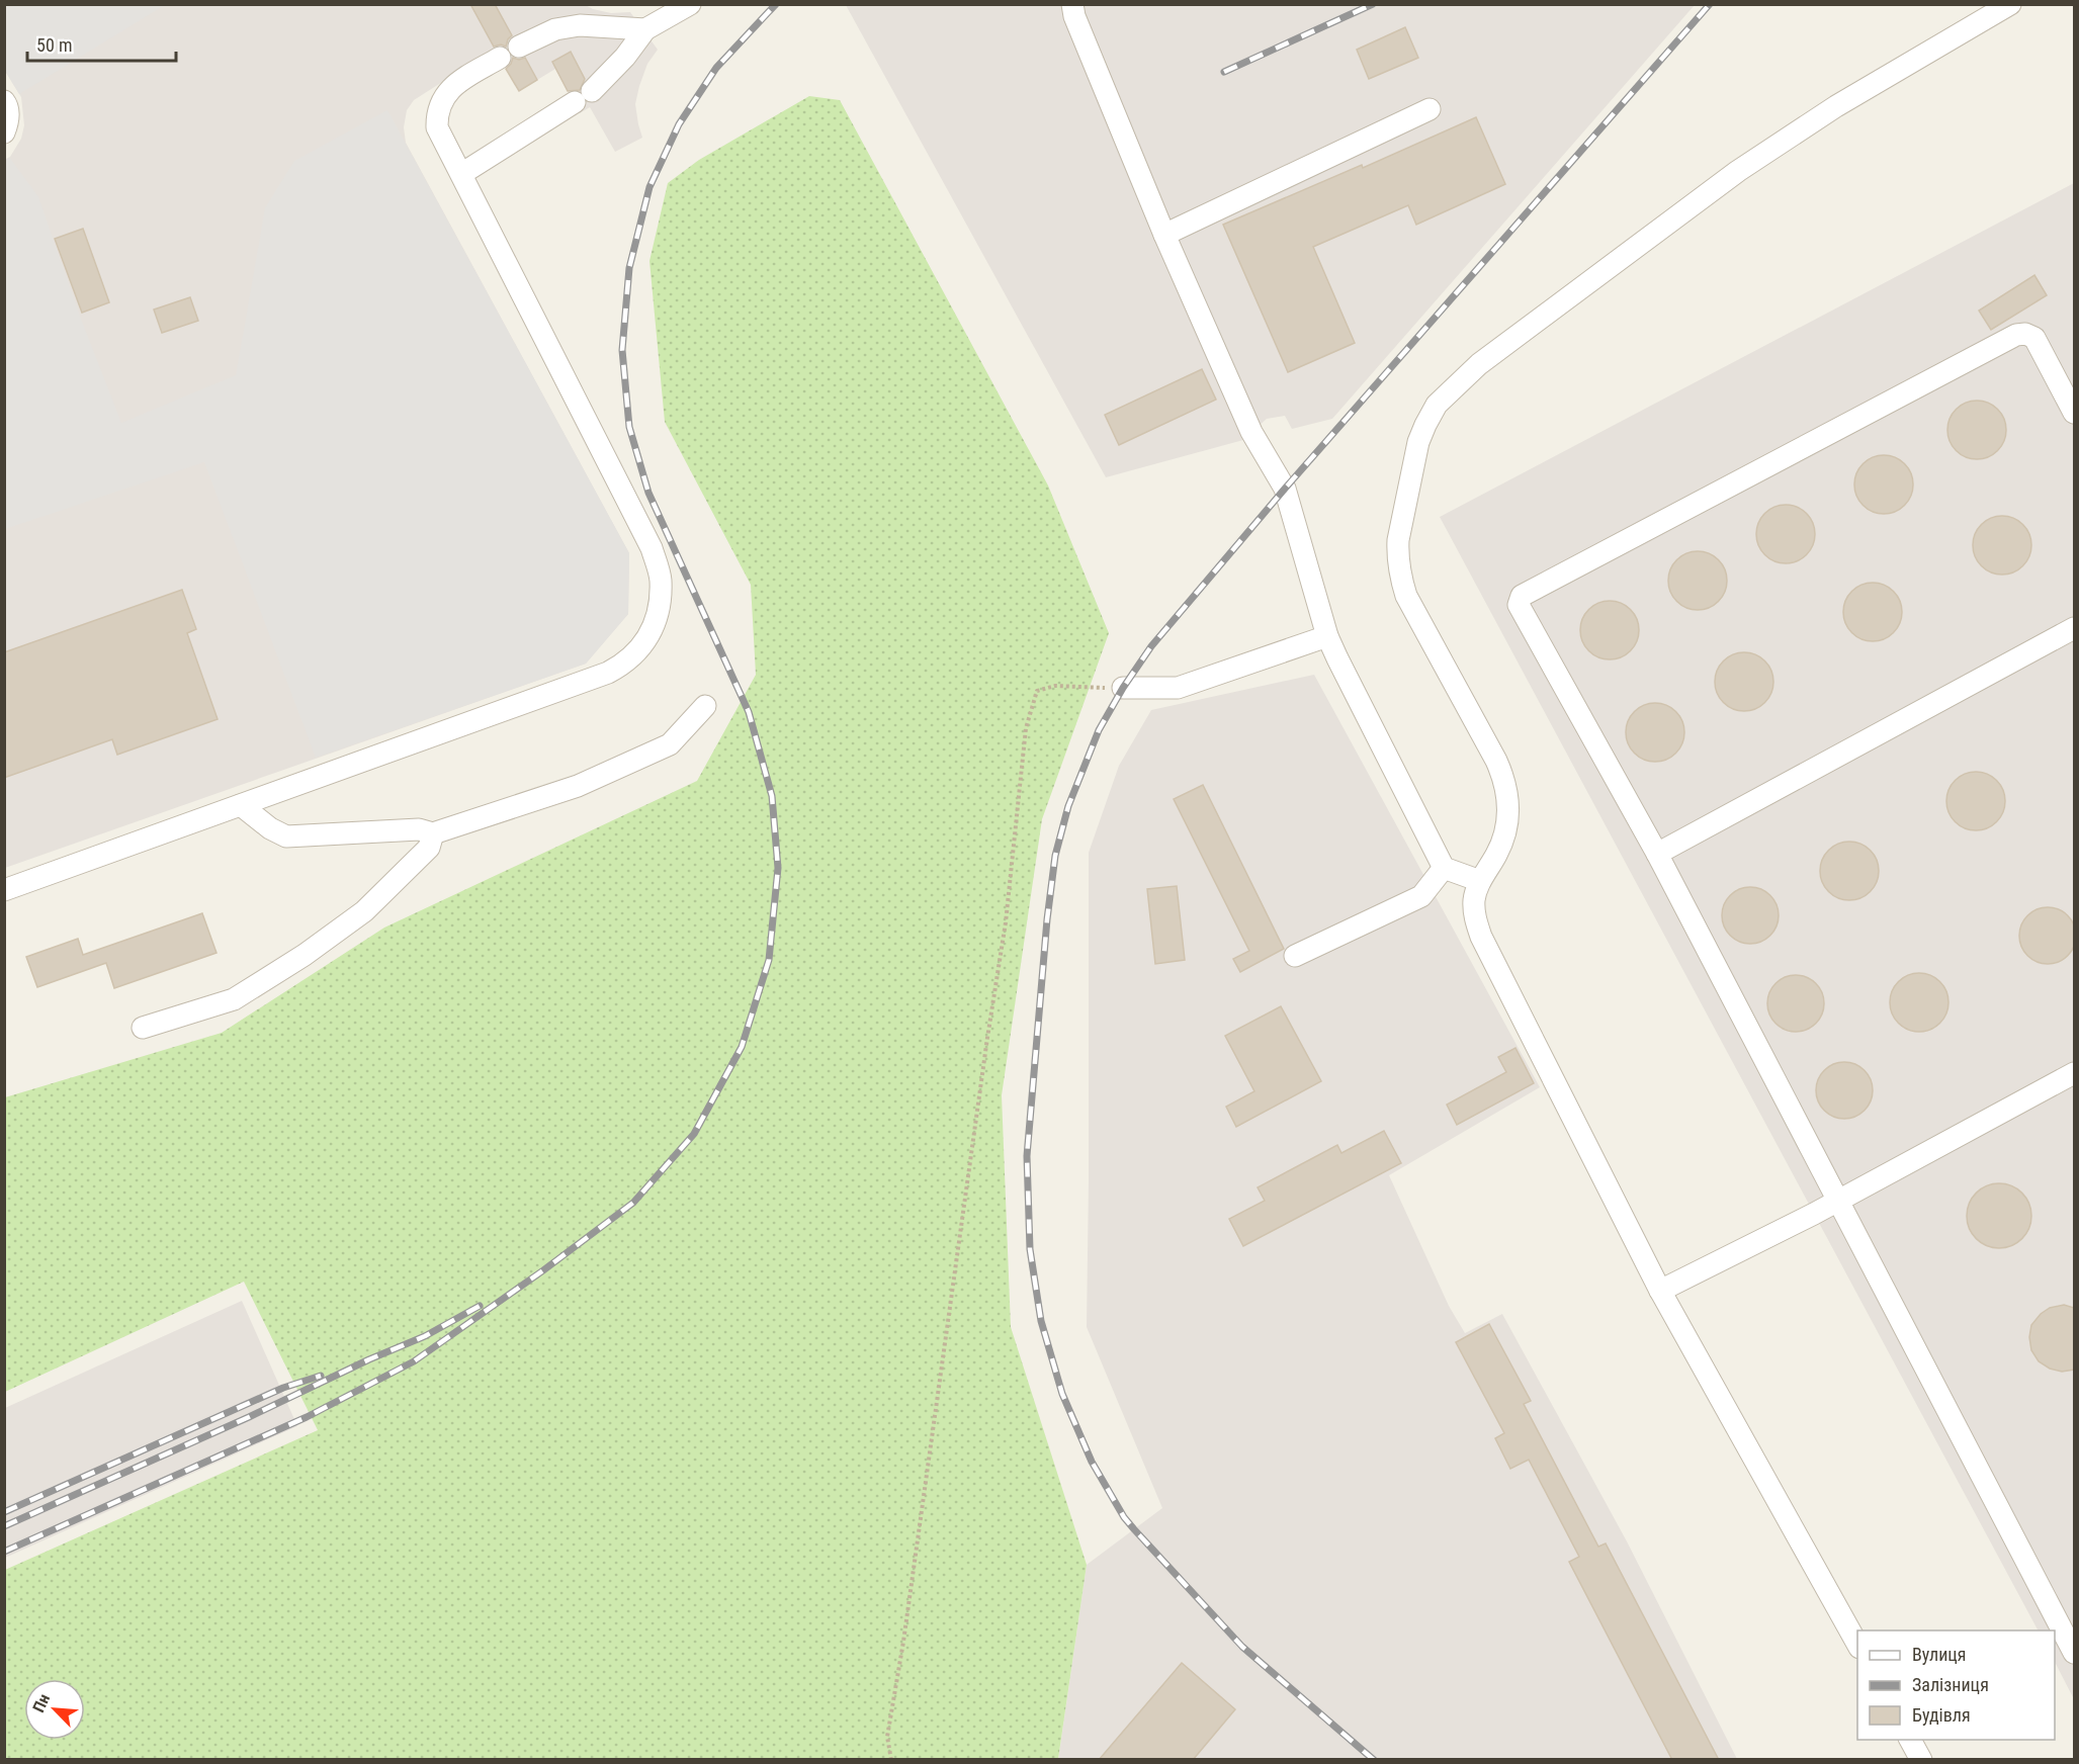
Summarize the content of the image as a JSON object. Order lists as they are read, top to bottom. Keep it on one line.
{"legend":["Вулиця","Залізниця","Будівля"],"scale_bar":"50 m","north":"top left"}
